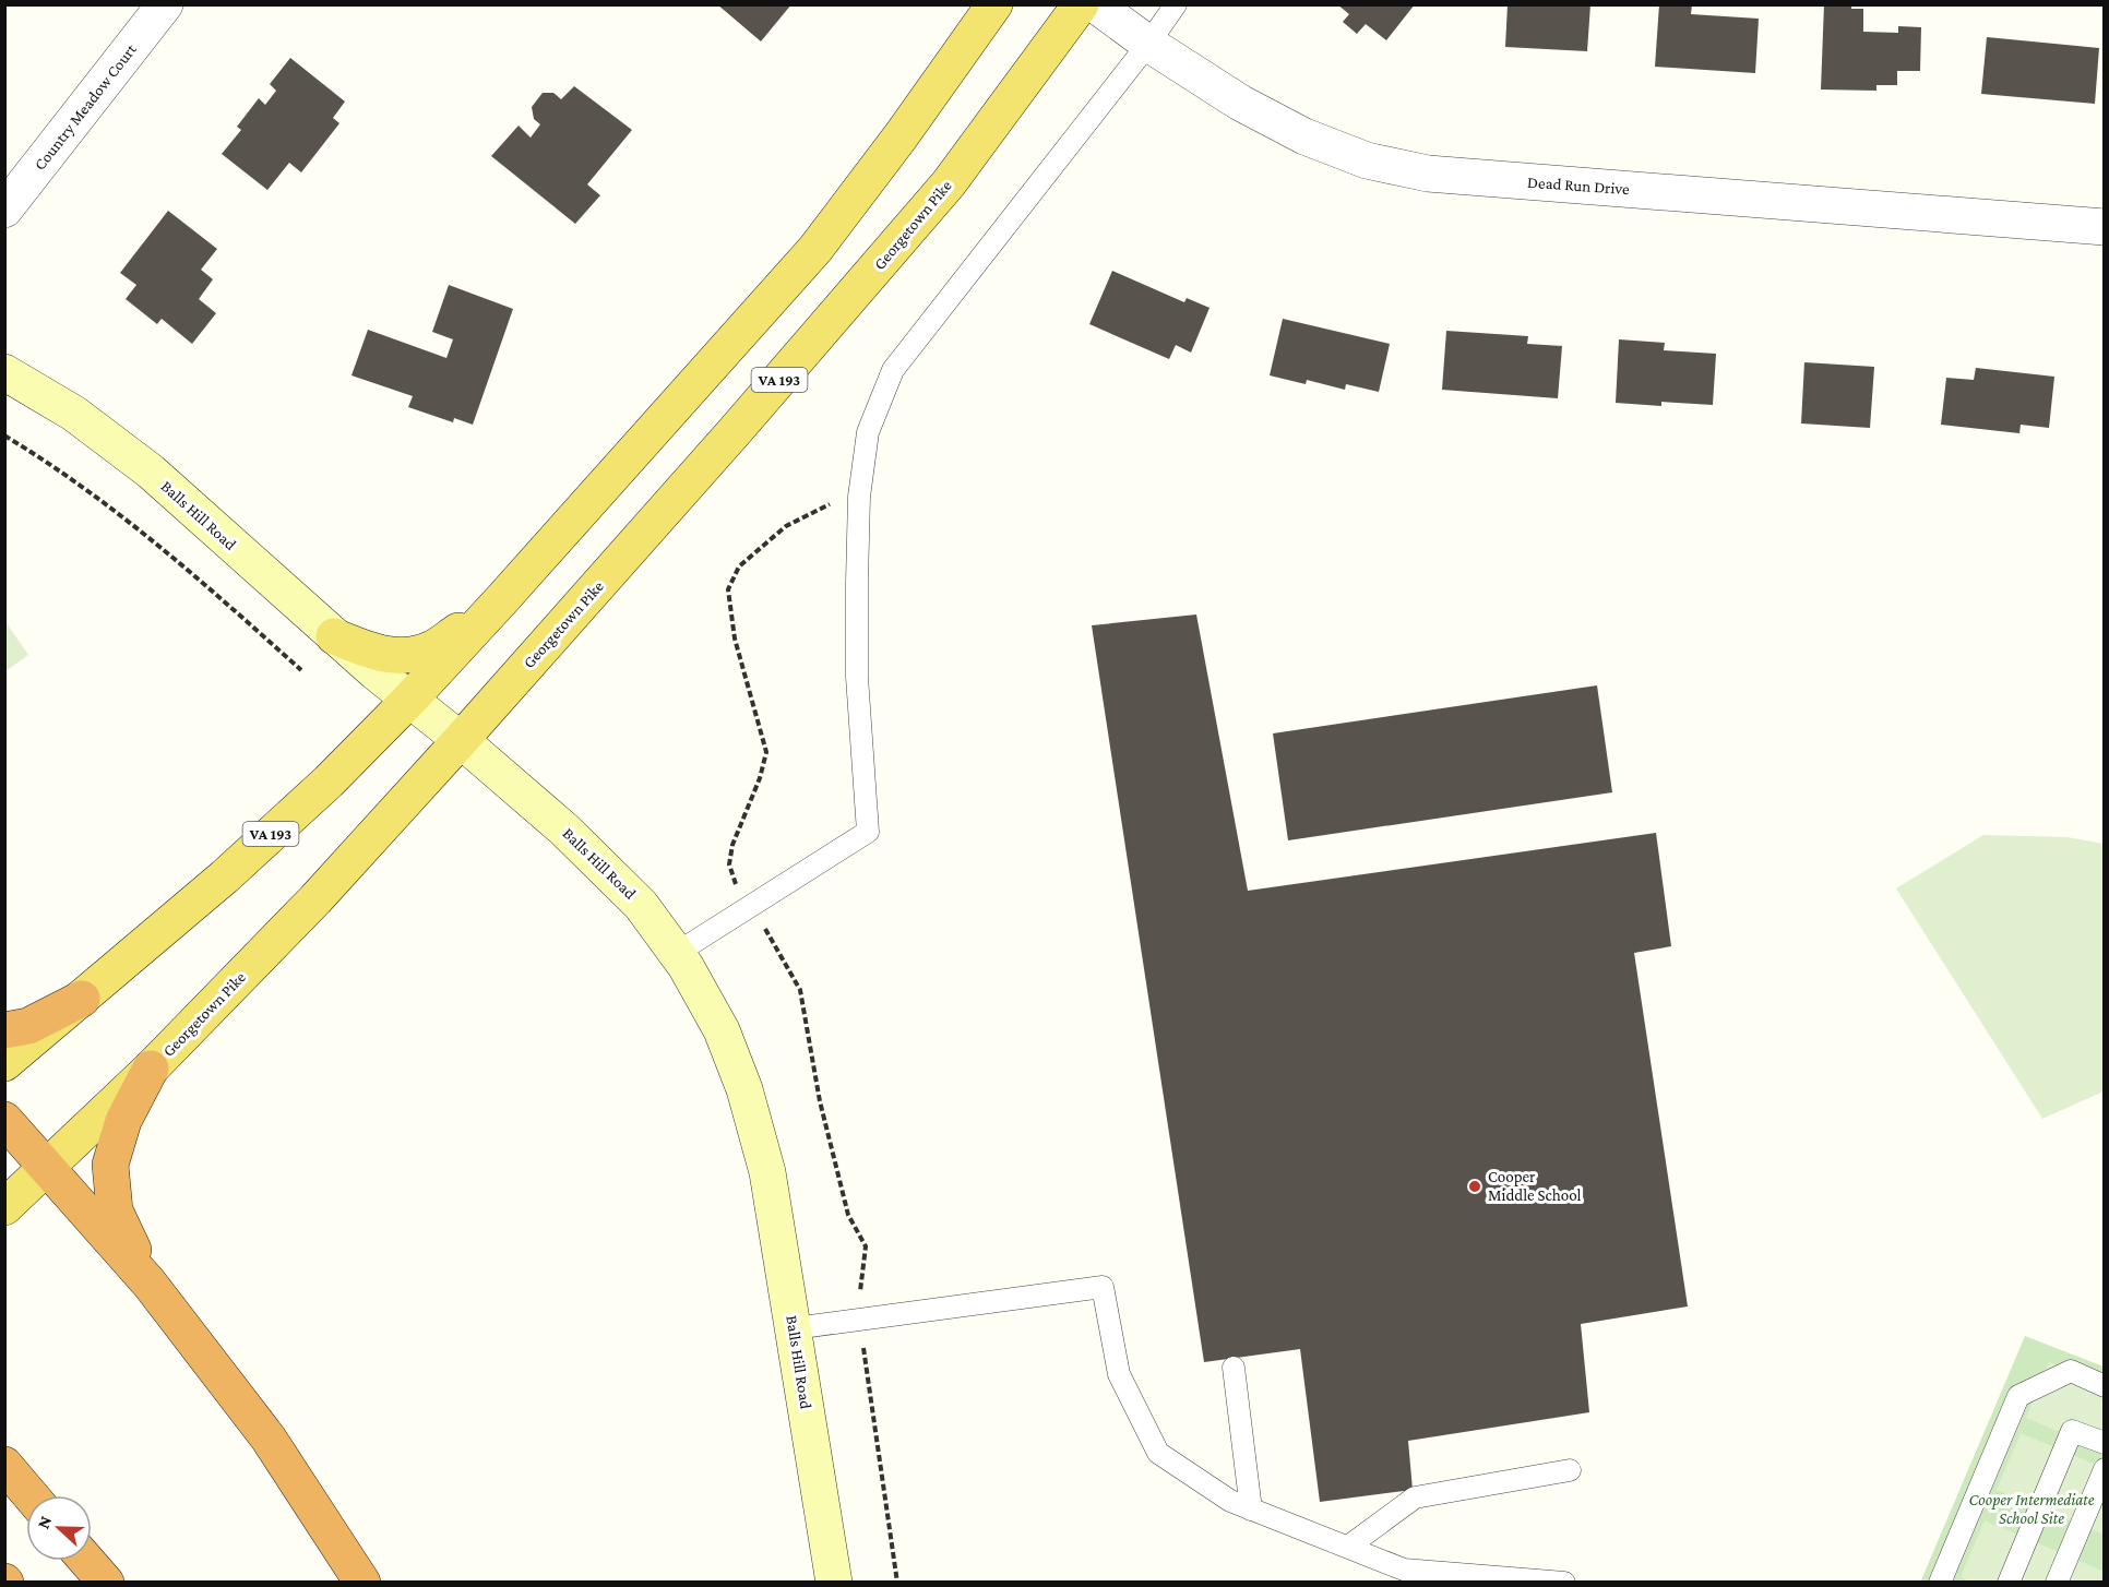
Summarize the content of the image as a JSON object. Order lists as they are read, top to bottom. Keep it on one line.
{"streets":{"main road":["Georgetown Pike","VA 193"],"street":["Country Meadow Court","Dead Run Drive","Balls Hill Road"]},"crossings":[["Georgetown Pike","Balls Hill Road"],["VA 193","Balls Hill Road"]],"parks":["Cooper Intermediate School Site"],"places":["Cooper Middle School"],"north":"left"}
